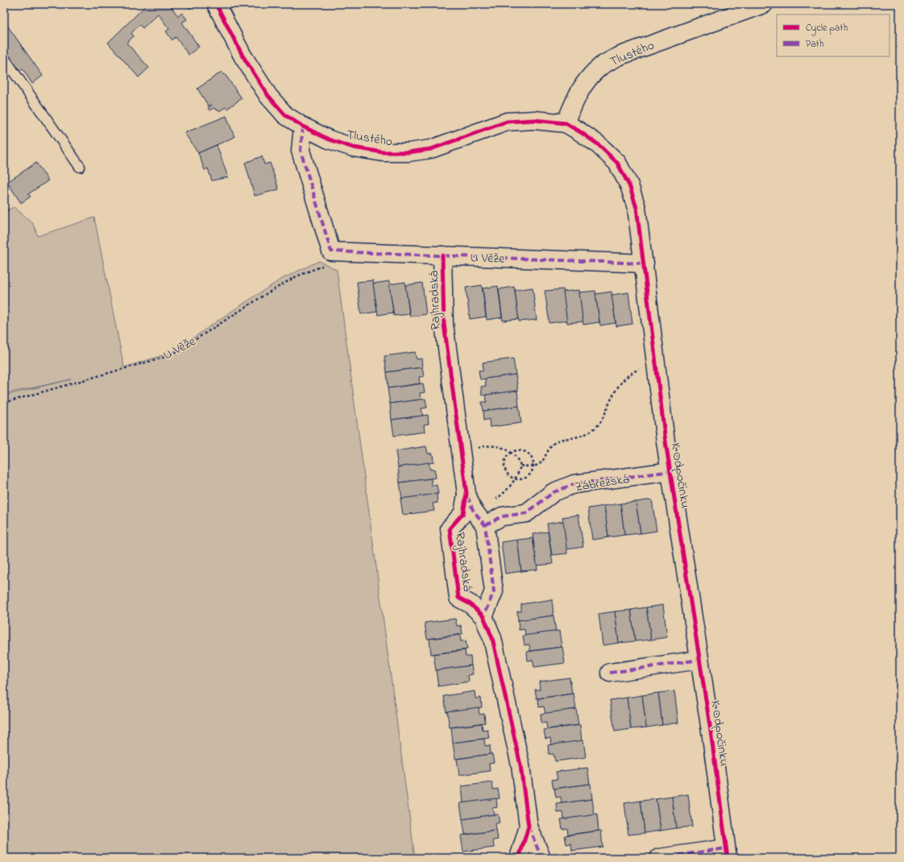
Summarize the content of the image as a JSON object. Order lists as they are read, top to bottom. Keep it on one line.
{"streets":{"street":["Tlustého","U Věže","Rajhradská","K Odpočinku","Zábřežská"]},"crossings":[["Tlustého","K Odpočinku"],["U Věže","Rajhradská"],["U Věže","K Odpočinku"],["Rajhradská","Zábřežská"],["K Odpočinku","Zábřežská"]],"legend":["Cycle path","Path"]}
